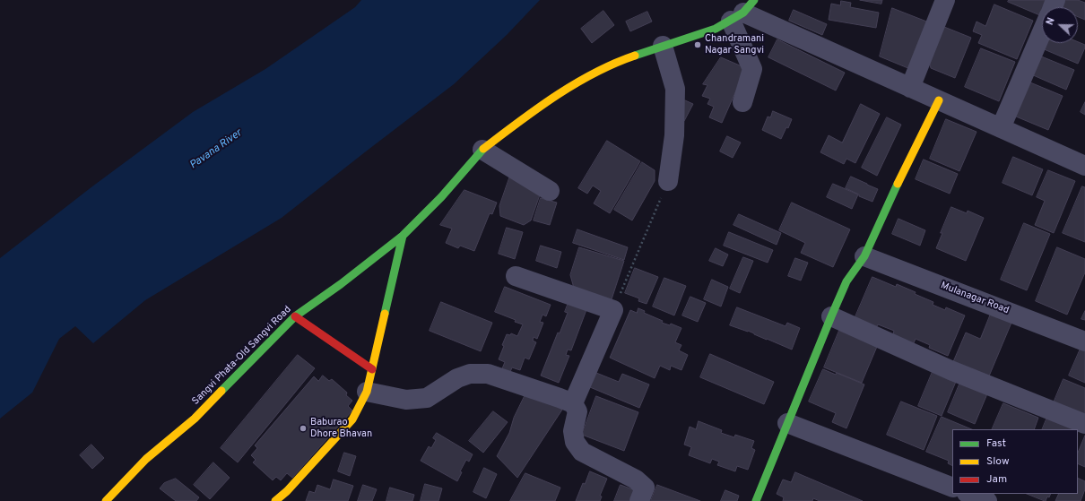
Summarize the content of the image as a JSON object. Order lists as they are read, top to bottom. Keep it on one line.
{"streets":{"street":["Mulanagar Road","Sangvi Phata-Old Sangvi Road"]},"water":["Pavana River"],"places":["Chandramani Nagar Sangvi","Baburao Dhore Bhavan"],"legend":["Fast","Slow","Jam"],"north":"left"}
